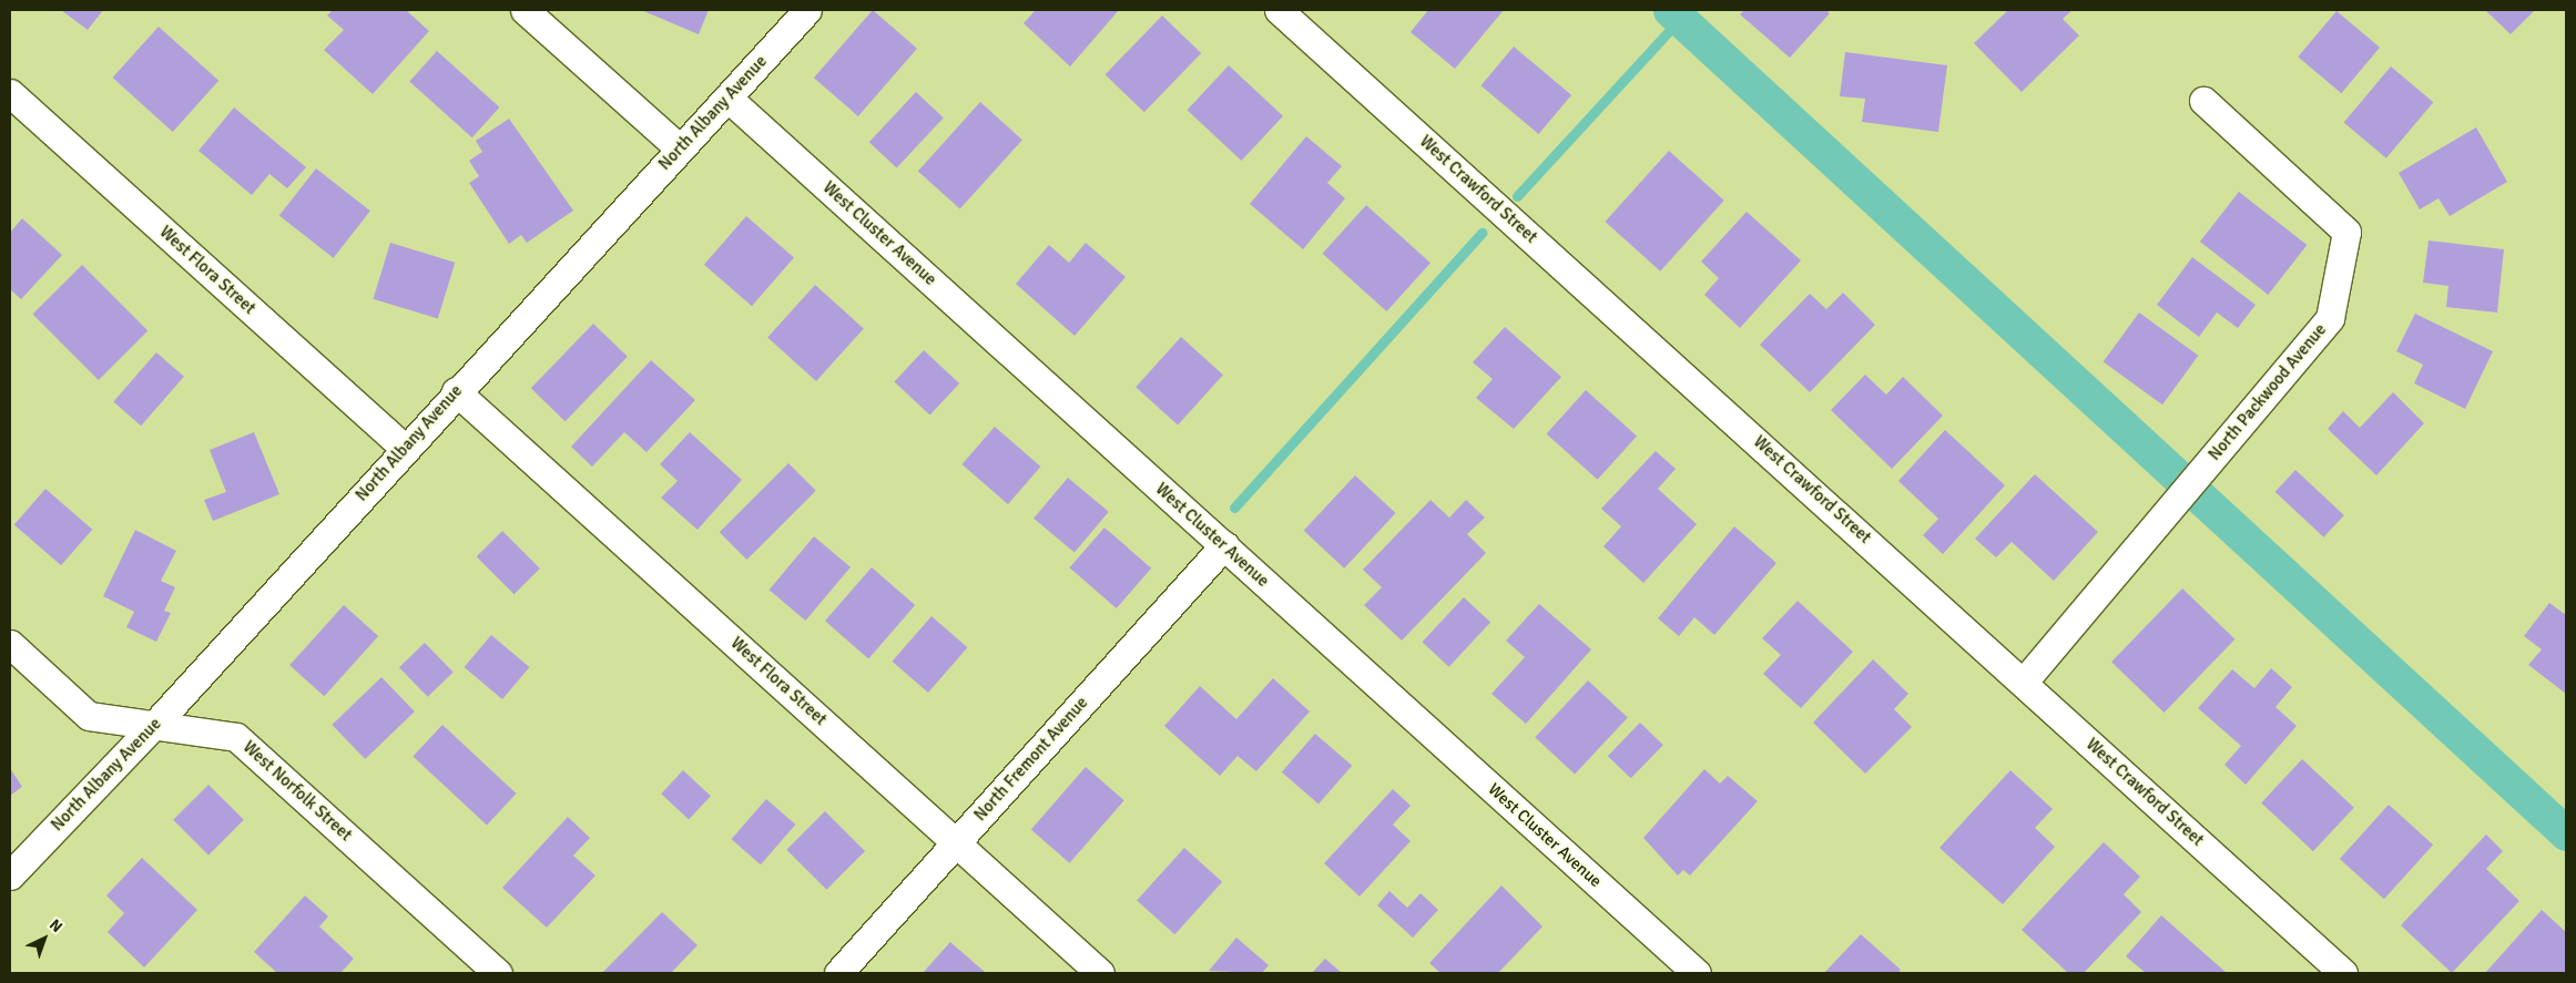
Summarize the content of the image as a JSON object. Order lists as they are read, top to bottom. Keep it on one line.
{"streets":{"street":["North Albany Avenue","West Crawford Street","West Cluster Avenue","West Flora Street","North Packwood Avenue","North Fremont Avenue","West Norfolk Street"]},"crossings":[["North Albany Avenue","West Cluster Avenue"],["North Albany Avenue","West Flora Street"],["North Albany Avenue","West Norfolk Street"],["West Crawford Street","North Packwood Avenue"],["West Cluster Avenue","North Fremont Avenue"],["West Flora Street","North Fremont Avenue"]],"north":"top right"}
